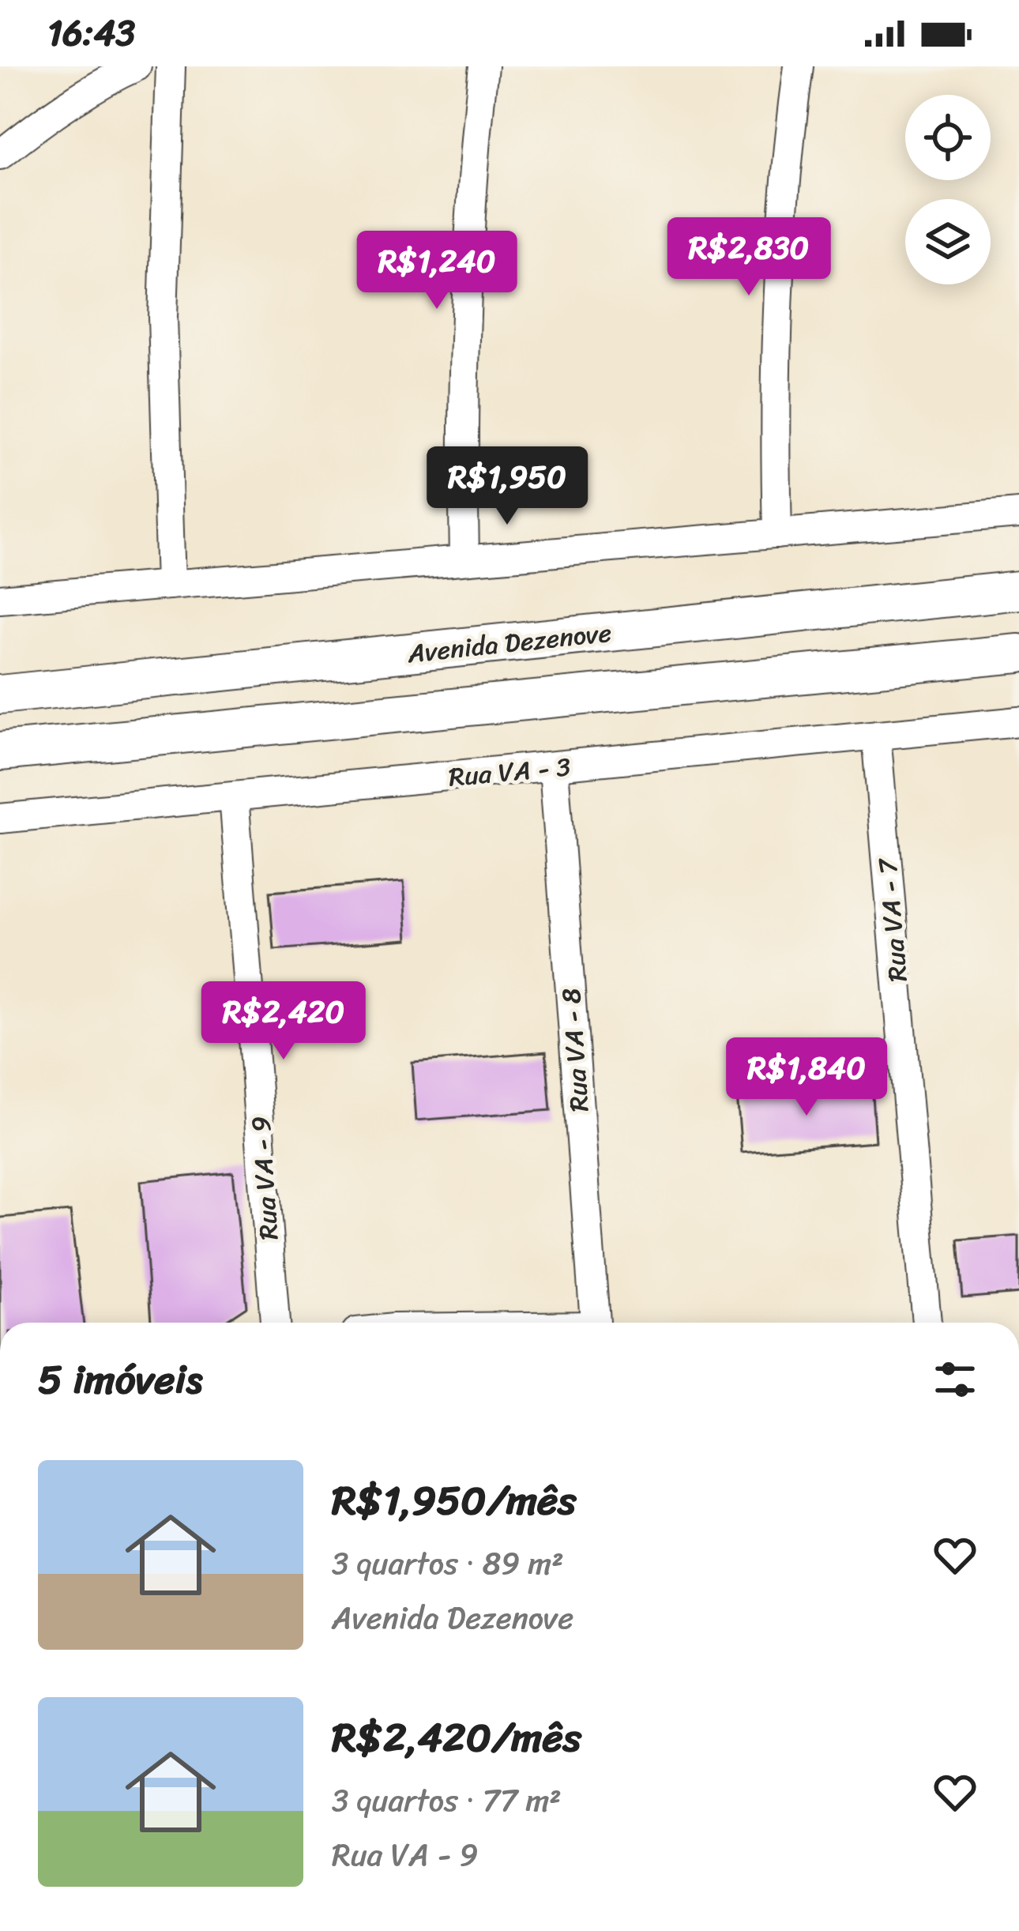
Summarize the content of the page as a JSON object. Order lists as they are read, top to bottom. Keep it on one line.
{"streets":{"street":["Avenida Dezenove","Rua VA - 3","Rua VA - 7","Rua VA - 8","Rua VA - 9"]},"crossings":[["Rua VA - 3","Rua VA - 7"],["Rua VA - 3","Rua VA - 8"],["Rua VA - 3","Rua VA - 9"]],"page":{"status":"16:43","price":["R$2,830","R$1,240","R$1,950","R$2,420","R$1,840"],"heading":"5 imóveis","list":[{"name":"R$1,950/mês","note":"3 quartos · 89 m² · Avenida Dezenove"},{"name":"R$2,420/mês","note":"3 quartos · 77 m² · Rua VA - 9"}]}}
